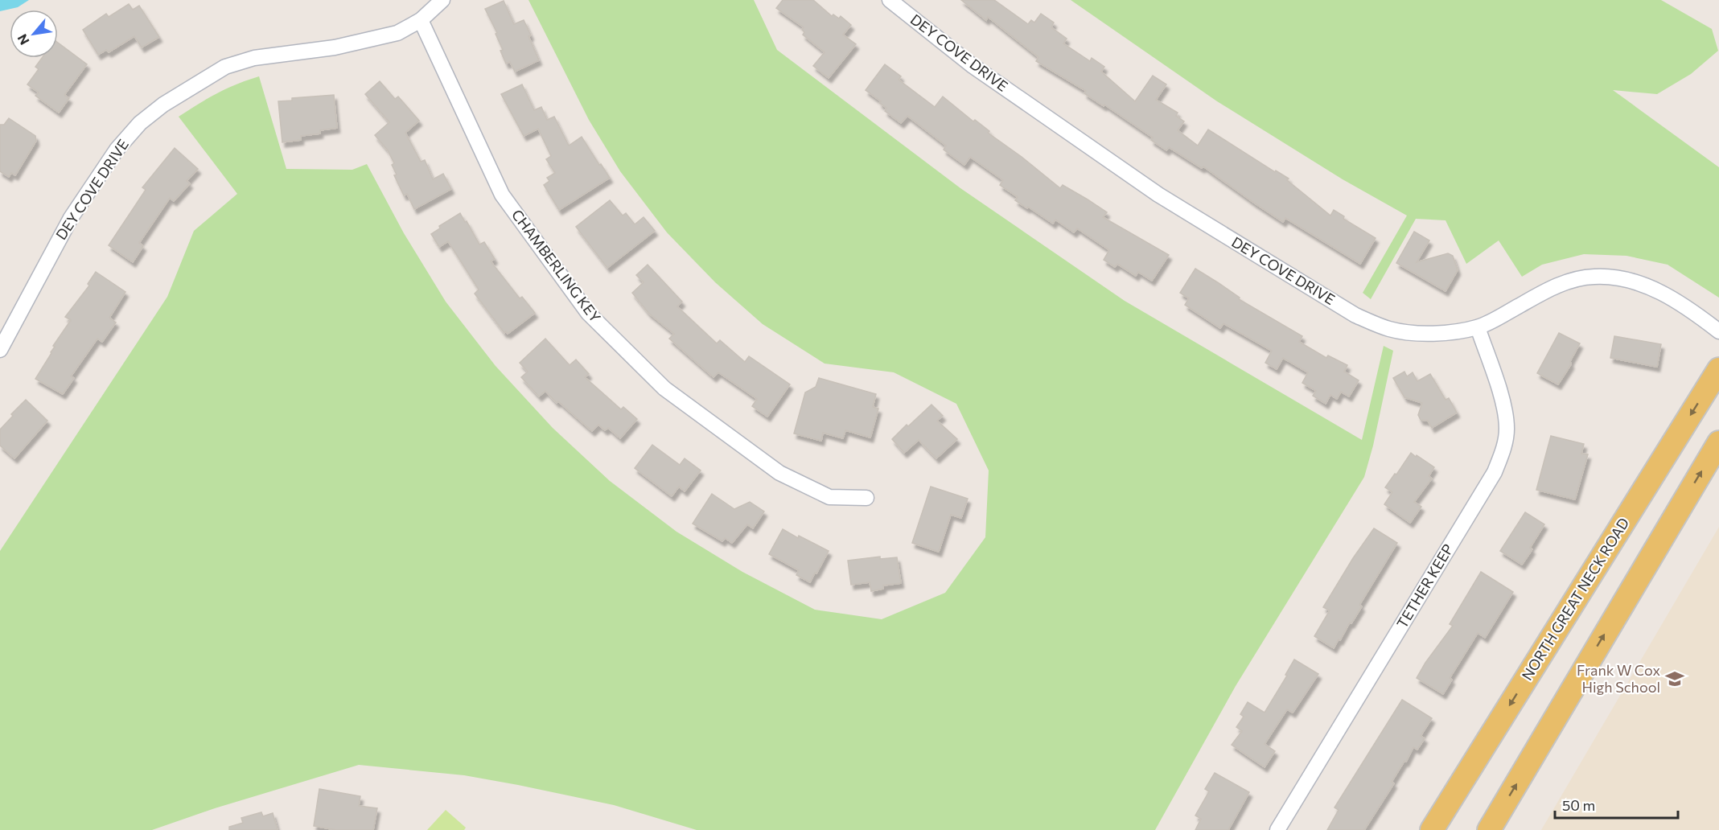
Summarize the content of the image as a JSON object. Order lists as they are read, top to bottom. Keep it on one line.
{"streets":{"main road":["NORTH GREAT NECK ROAD"],"street":["DEY COVE DRIVE","CHAMBERLING KEY","TETHER KEEP"]},"crossings":[["DEY COVE DRIVE","CHAMBERLING KEY"],["DEY COVE DRIVE","TETHER KEEP"]],"places":{"school or university":["Frank W Cox High School"]},"scale_bar":"50 m","north":"bottom left"}
